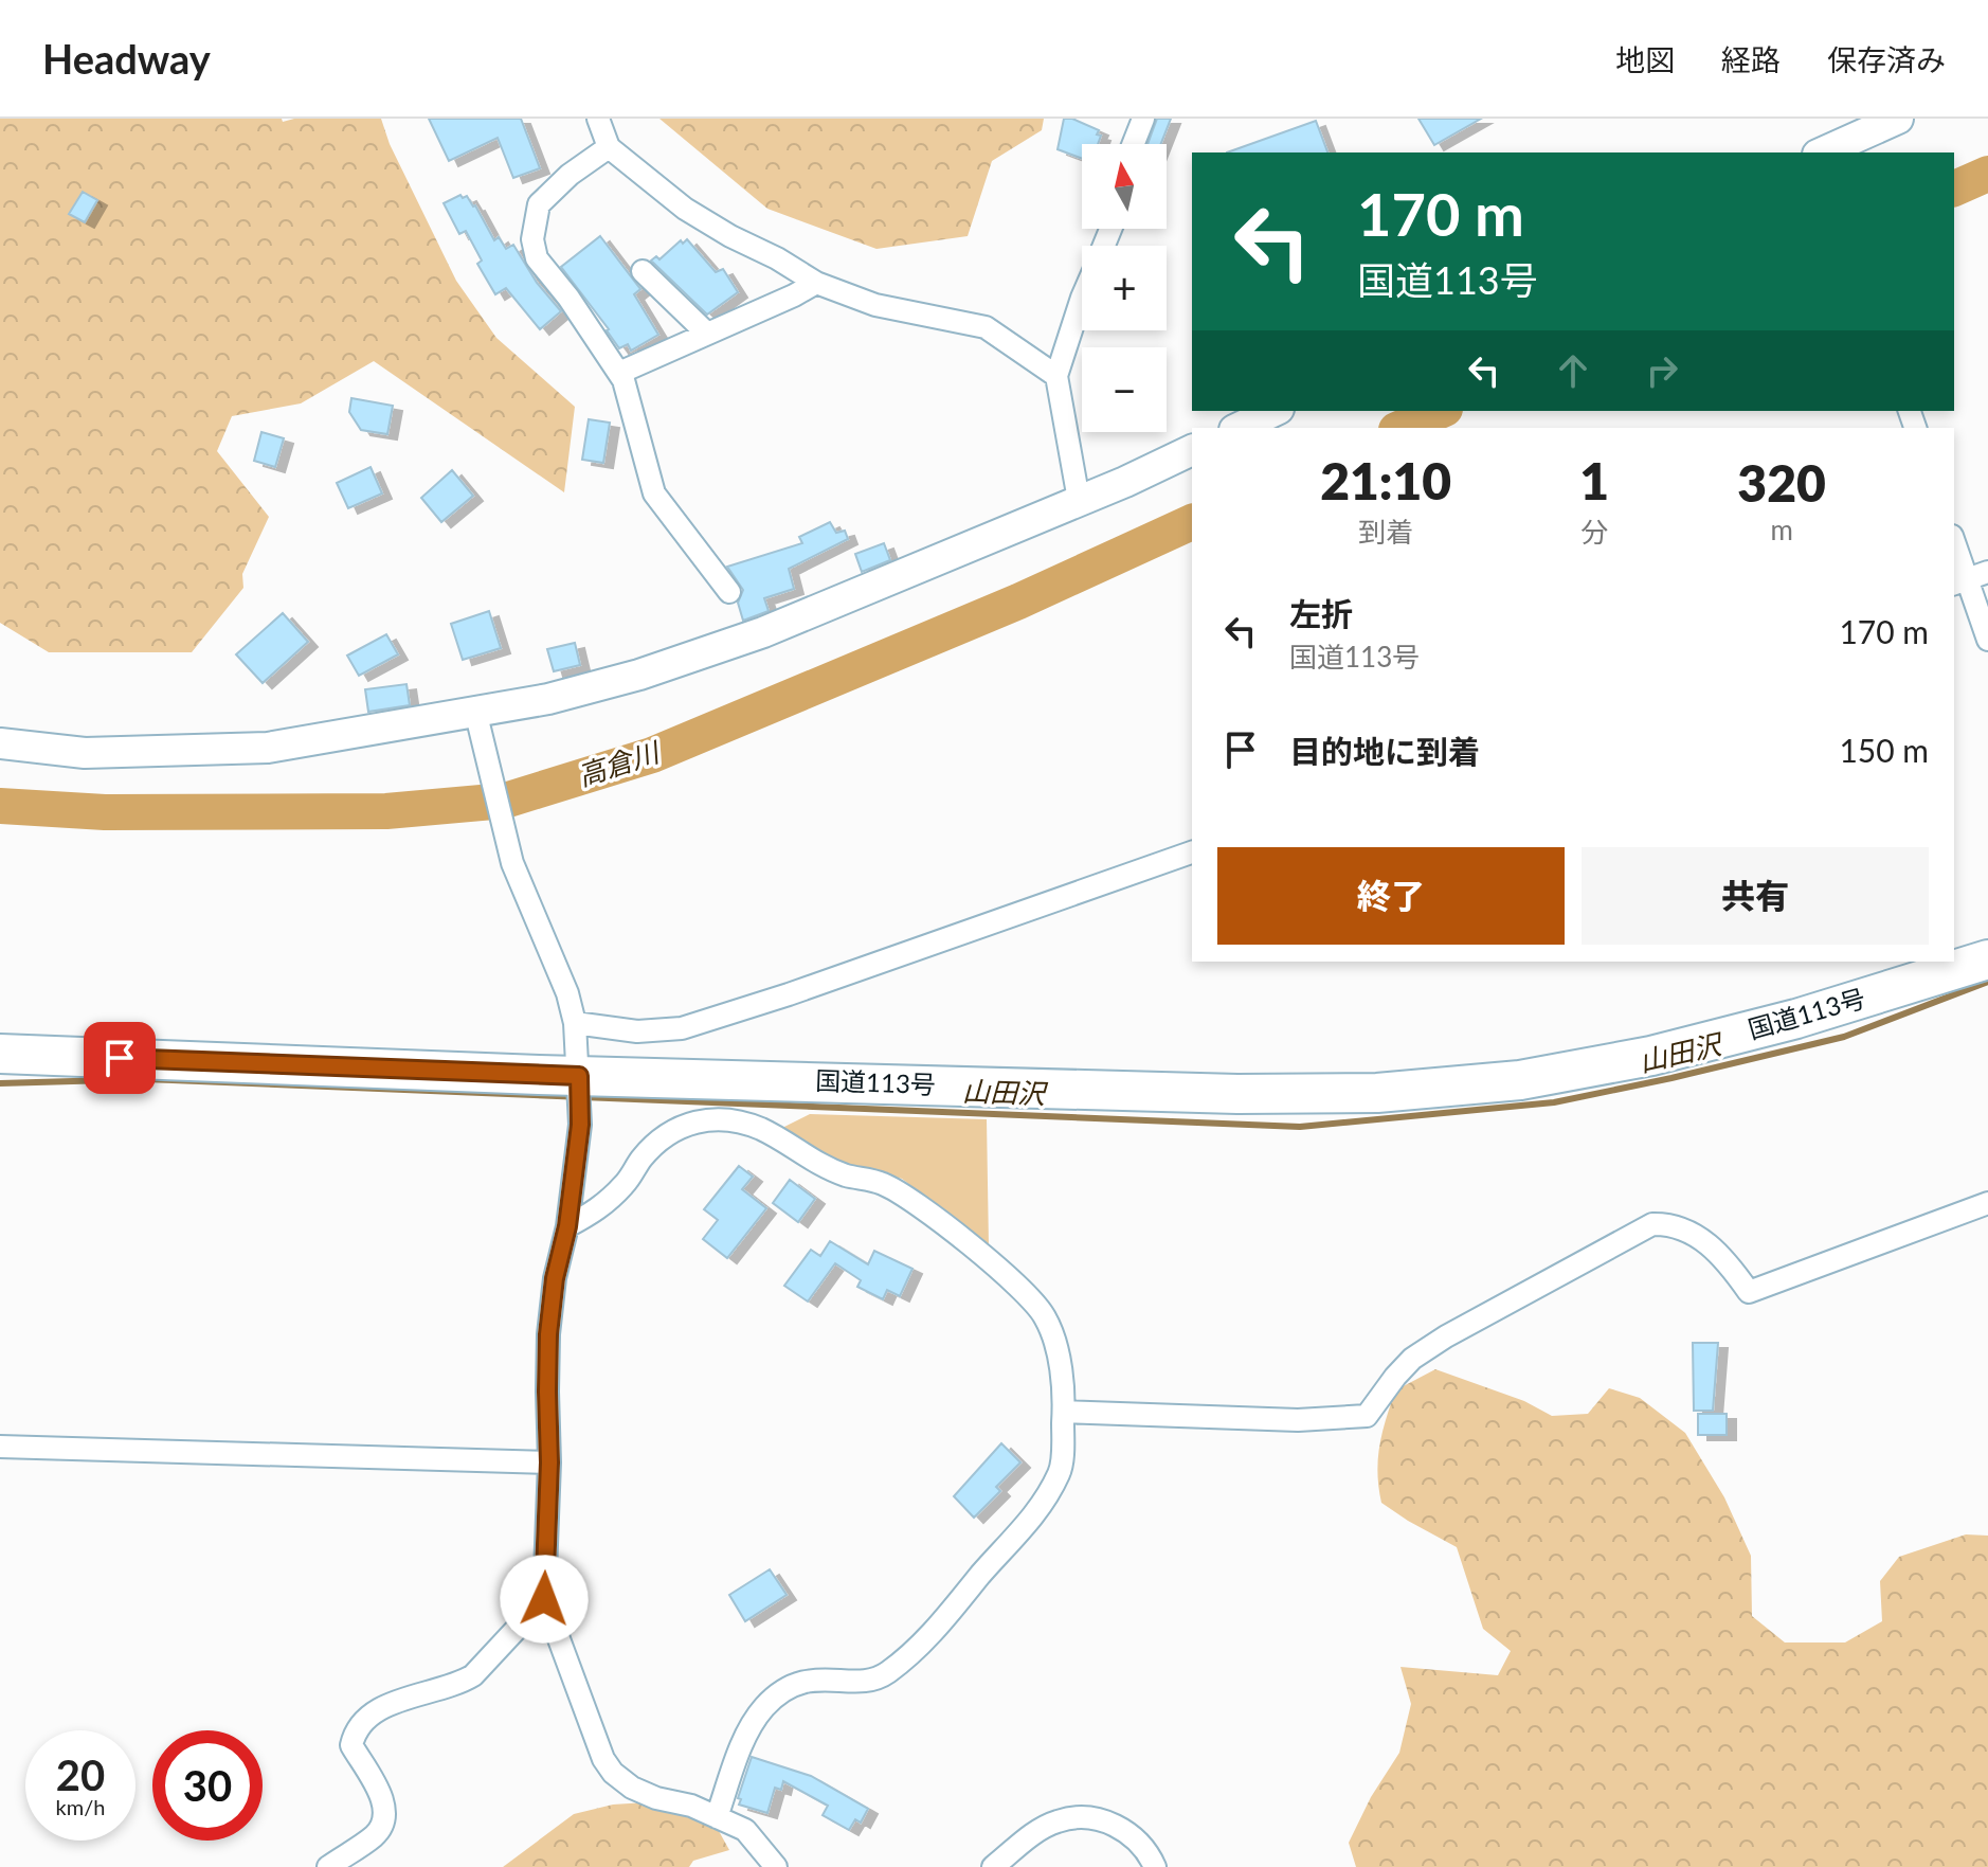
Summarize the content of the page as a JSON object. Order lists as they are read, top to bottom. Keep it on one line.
{"streets":{"highway":["国道113号"]},"water":["高倉川","山田沢"],"north":"top","page":{"header":"Headway","nav":["地図","経路","保存済み"],"map_buttons":["+","−"],"turn":["170 m","国道113号"],"eta":["21:10","到着","1","分","320","m"],"list":[{"name":"左折","note":"国道113号","value":"170 m"},{"name":"目的地に到着","value":"150 m"}],"buttons":["終了","共有"],"speed":"20 km/h","limit":"30"}}
